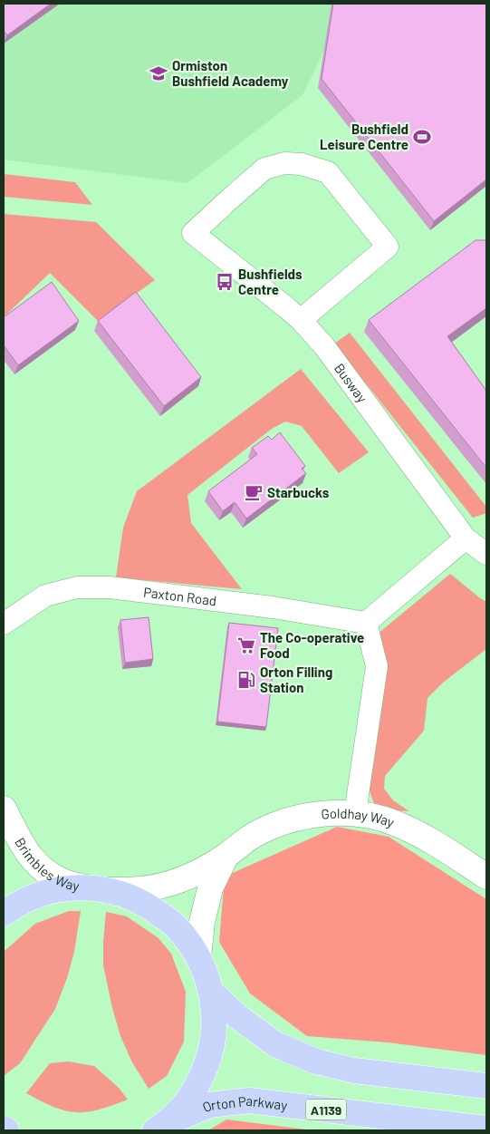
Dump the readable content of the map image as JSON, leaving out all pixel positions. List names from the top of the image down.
{
  "streets": {
    "main road": ["Orton Parkway", "A1139"],
    "street": [
      "Busway",
      "Paxton Road",
      "Goldhay Way",
      "Brimbles Way"
    ]
  },
  "crossings": [
    ["Goldhay Way", "Brimbles Way"]
  ],
  "places": {
    "school or university": ["Ormiston Bushfield Academy"],
    "sports": ["Bushfield Leisure Centre"],
    "bus stop": ["Bushfields Centre"],
    "cafe": ["Starbucks"],
    "supermarket": ["The Co-operative Food"],
    "fuel station": ["Orton Filling Station"]
  }
}
